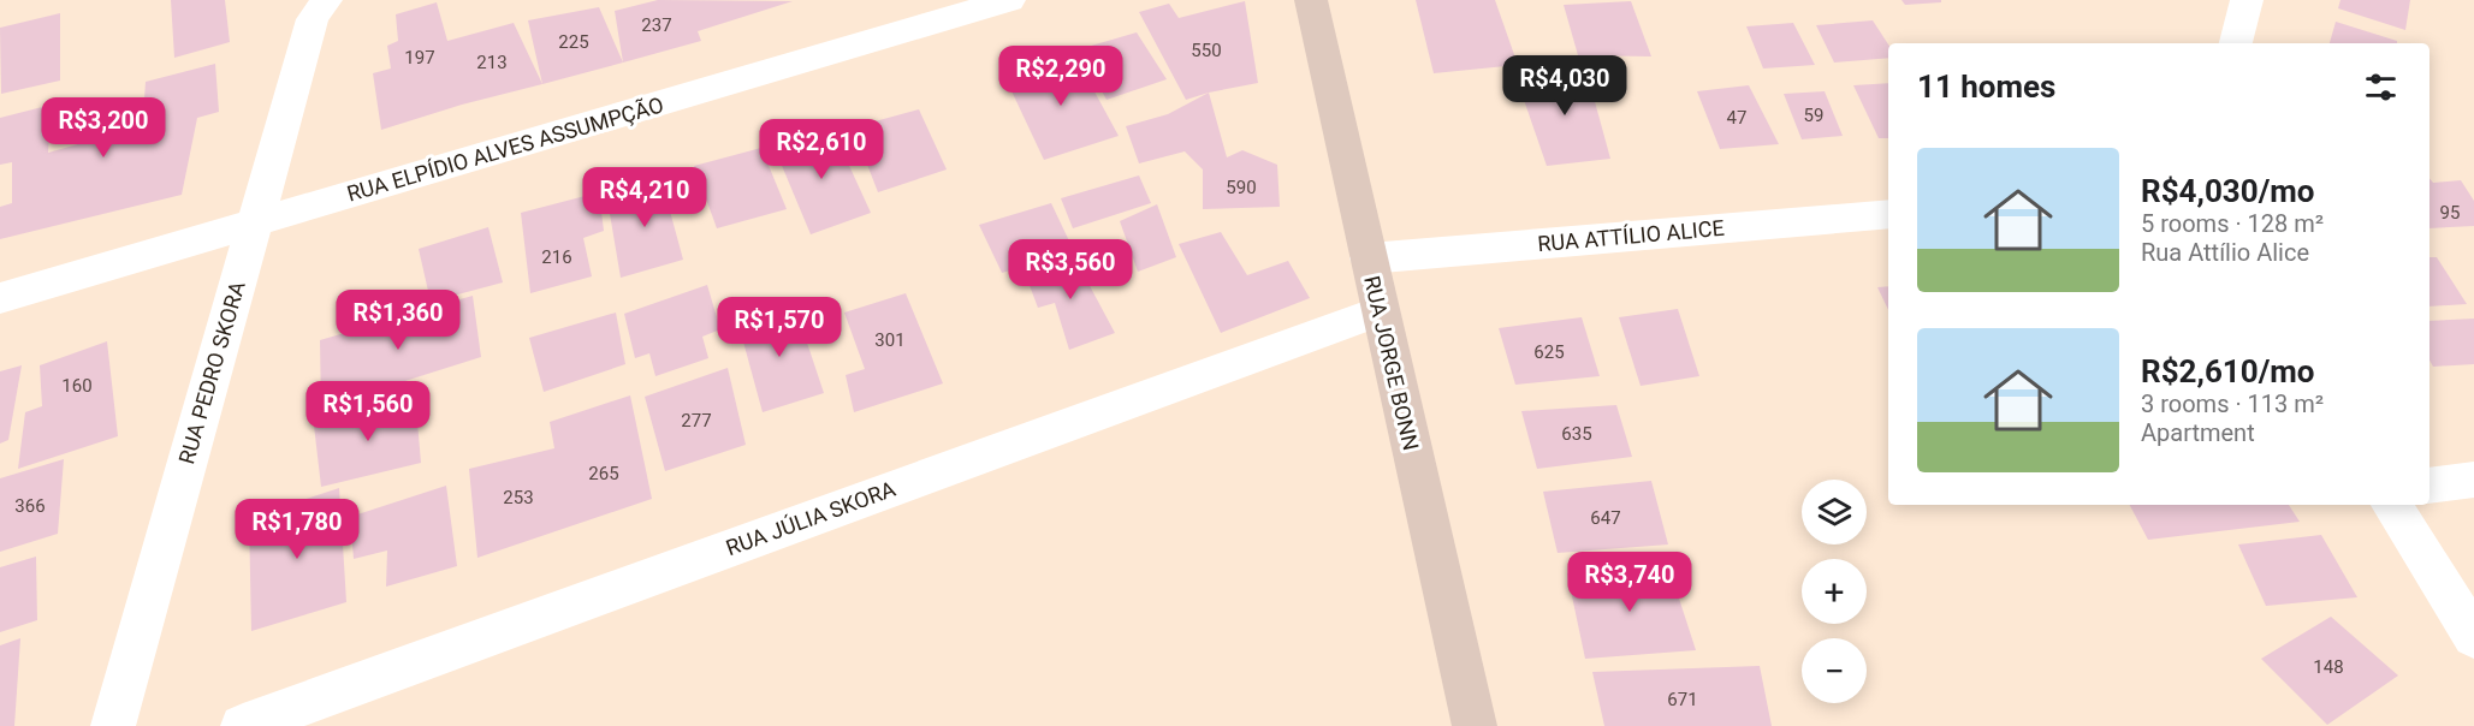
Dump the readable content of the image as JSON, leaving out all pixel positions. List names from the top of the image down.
{
  "streets": {
    "street": [
      "RUA ELPÍDIO ALVES ASSUMPÇÃO",
      "RUA ATTÍLIO ALICE",
      "RUA JORGE BONN",
      "RUA PEDRO SKORA",
      "RUA JÚLIA SKORA"
    ]
  },
  "crossings": [
    ["RUA ELPÍDIO ALVES ASSUMPÇÃO", "RUA PEDRO SKORA"],
    ["RUA ATTÍLIO ALICE", "RUA JORGE BONN"],
    ["RUA JORGE BONN", "RUA JÚLIA SKORA"]
  ],
  "house_numbers": [
    "237",
    "225",
    "550",
    "197",
    "213",
    "59",
    "47",
    "590",
    "95",
    "216",
    "301",
    "625",
    "160",
    "277",
    "635",
    "265",
    "253",
    "366",
    "647",
    "148",
    "671"
  ],
  "page": {
    "heading": "11 homes",
    "price": [
      "R$2,290",
      "R$4,030",
      "R$3,200",
      "R$2,610",
      "R$4,210",
      "R$3,560",
      "R$1,360",
      "R$1,570",
      "R$1,560",
      "R$1,780",
      "R$3,740"
    ],
    "list": [
      {
        "name": "R$4,030/mo",
        "note": "5 rooms · 128 m² · Rua Attílio Alice"
      },
      {
        "name": "R$2,610/mo",
        "note": "3 rooms · 113 m² · Apartment"
      }
    ],
    "map_buttons": ["+", "−"]
  }
}
